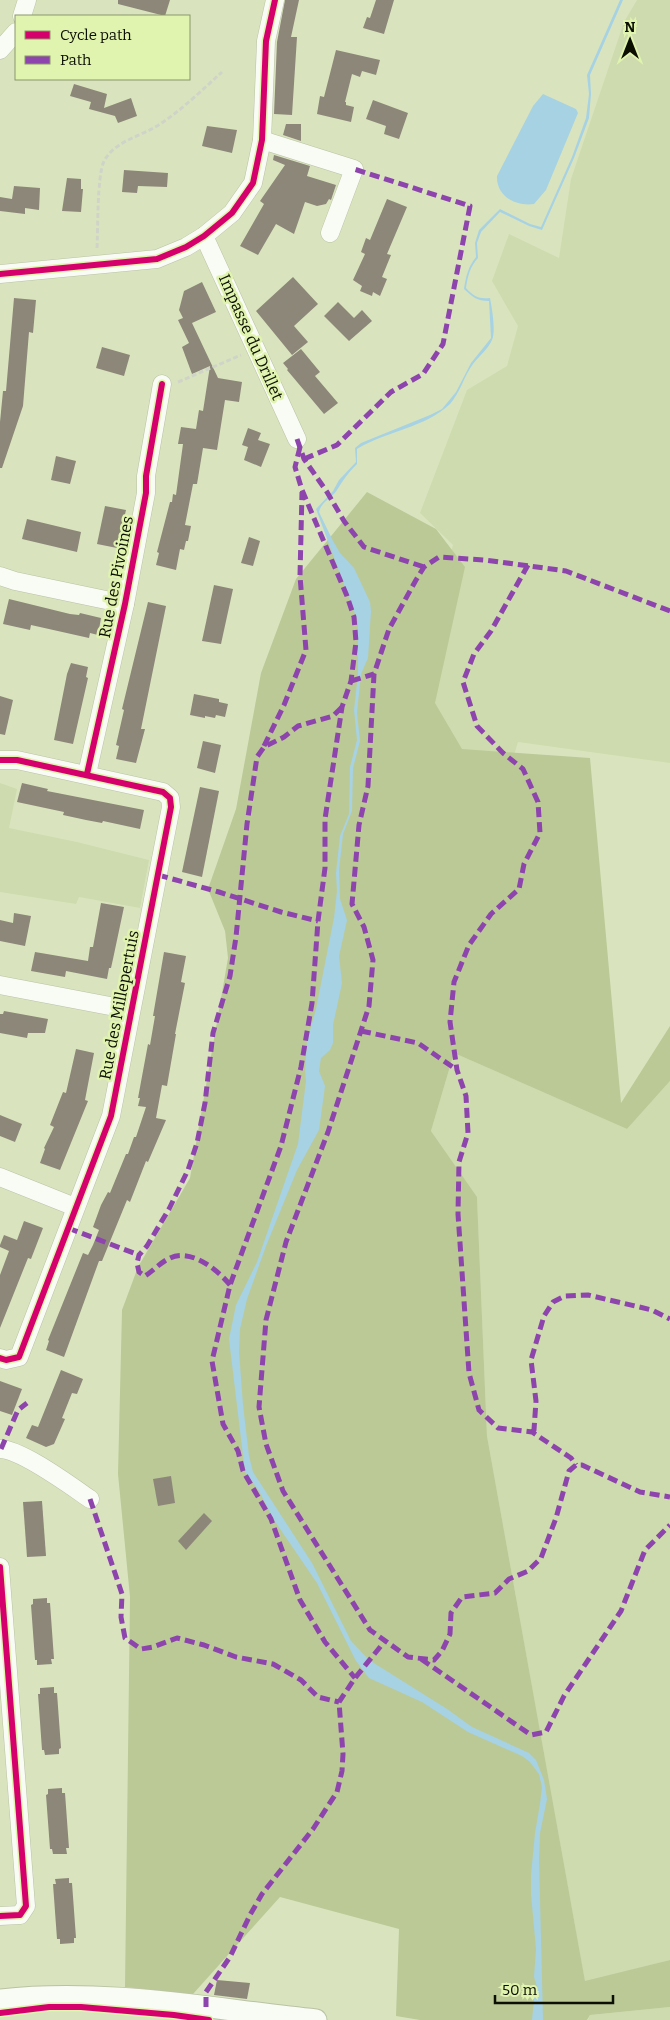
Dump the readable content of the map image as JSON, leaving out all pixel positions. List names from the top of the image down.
{
  "streets": {
    "street": ["Impasse du Drillet", "Rue des Pivoines", "Rue des Millepertuis"]
  },
  "crossings": [
    ["Rue des Pivoines", "Rue des Millepertuis"]
  ],
  "legend": ["Cycle path", "Path"],
  "scale_bar": "50 m",
  "north": "top"
}
